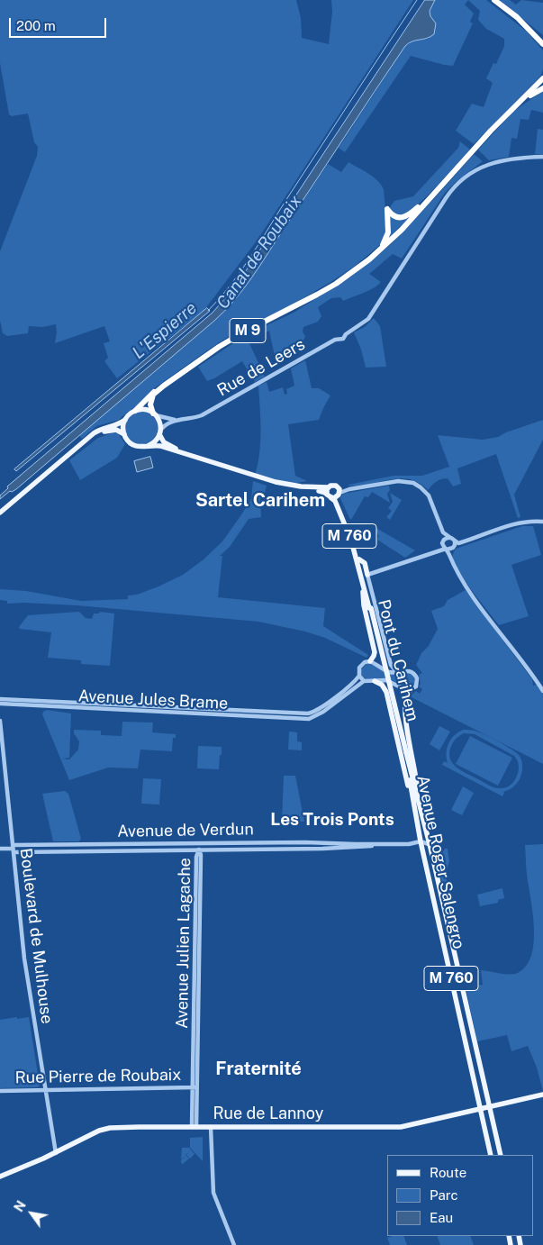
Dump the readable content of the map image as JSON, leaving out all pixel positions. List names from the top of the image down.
{
  "streets": {
    "highway": ["M 9"],
    "main road": [
      "M 760",
      "Pont du Carihem",
      "Avenue Roger Salengro",
      "Rue de Lannoy"
    ],
    "street": [
      "Rue de Leers",
      "Avenue Jules Brame",
      "Avenue de Verdun",
      "Boulevard de Mulhouse",
      "Avenue Julien Lagache",
      "Rue Pierre de Roubaix"
    ]
  },
  "crossings": [
    ["M 9", "Rue de Leers"],
    ["M 760", "Pont du Carihem"],
    ["M 760", "Avenue Roger Salengro"],
    ["M 760", "Rue de Lannoy"],
    ["Pont du Carihem", "Avenue Roger Salengro"],
    ["Avenue de Verdun", "Avenue Roger Salengro"],
    ["Avenue de Verdun", "Boulevard de Mulhouse"],
    ["Avenue de Verdun", "Avenue Julien Lagache"],
    ["Avenue Roger Salengro", "Rue de Lannoy"],
    ["Boulevard de Mulhouse", "Rue Pierre de Roubaix"],
    ["Boulevard de Mulhouse", "Rue de Lannoy"],
    ["Avenue Julien Lagache", "Rue Pierre de Roubaix"],
    ["Avenue Julien Lagache", "Rue de Lannoy"]
  ],
  "districts": ["Sartel Carihem", "Les Trois Ponts", "Fraternité"],
  "water": ["Canal de Roubaix", "L'Espierre"],
  "legend": ["Route", "Parc", "Eau"],
  "scale_bar": "200 m",
  "north": "top left"
}
